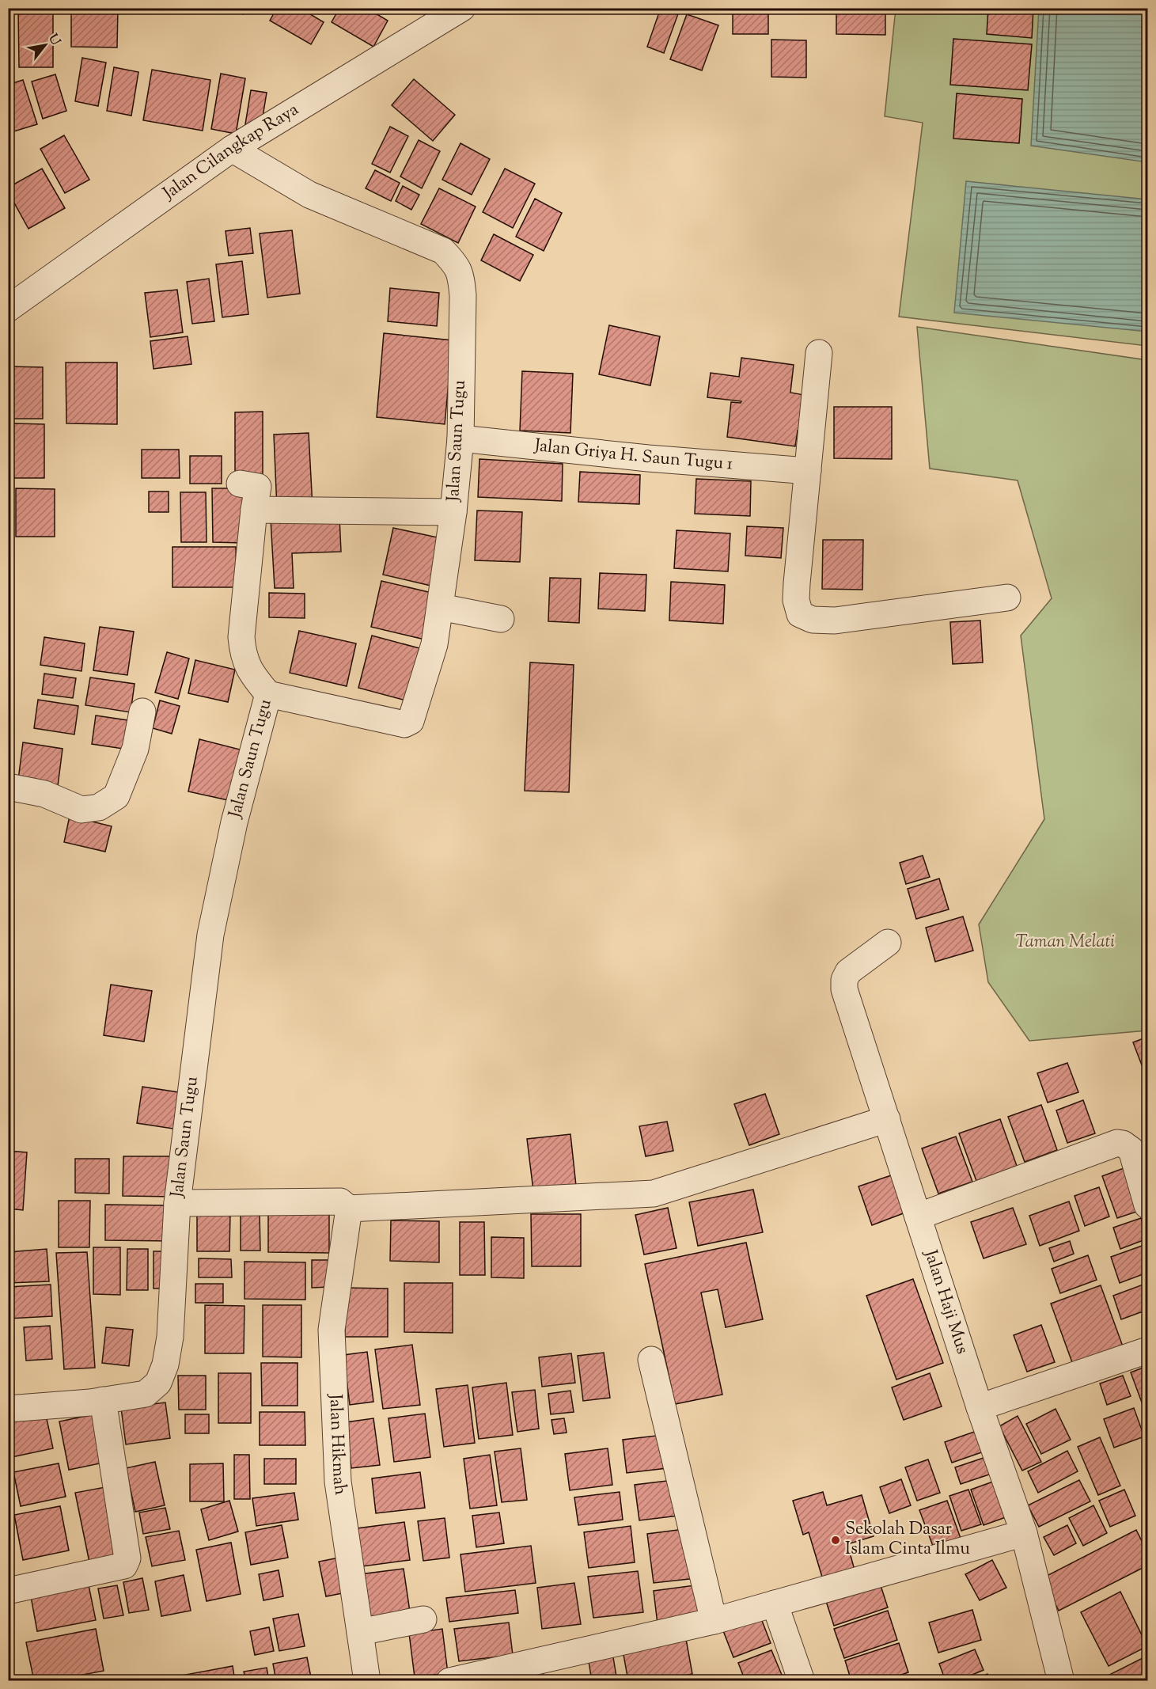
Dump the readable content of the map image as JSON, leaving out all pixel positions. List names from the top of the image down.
{
  "streets": {
    "street": [
      "Jalan Cilangkap Raya",
      "Jalan Saun Tugu",
      "Jalan Griya H. Saun Tugu 1",
      "Jalan Haji Mus",
      "Jalan Hikmah"
    ]
  },
  "crossings": [
    ["Jalan Cilangkap Raya", "Jalan Saun Tugu"],
    ["Jalan Saun Tugu", "Jalan Griya H. Saun Tugu 1"]
  ],
  "parks": ["Taman Melati"],
  "places": ["Sekolah Dasar Islam Cinta Ilmu"],
  "north": "top right"
}
